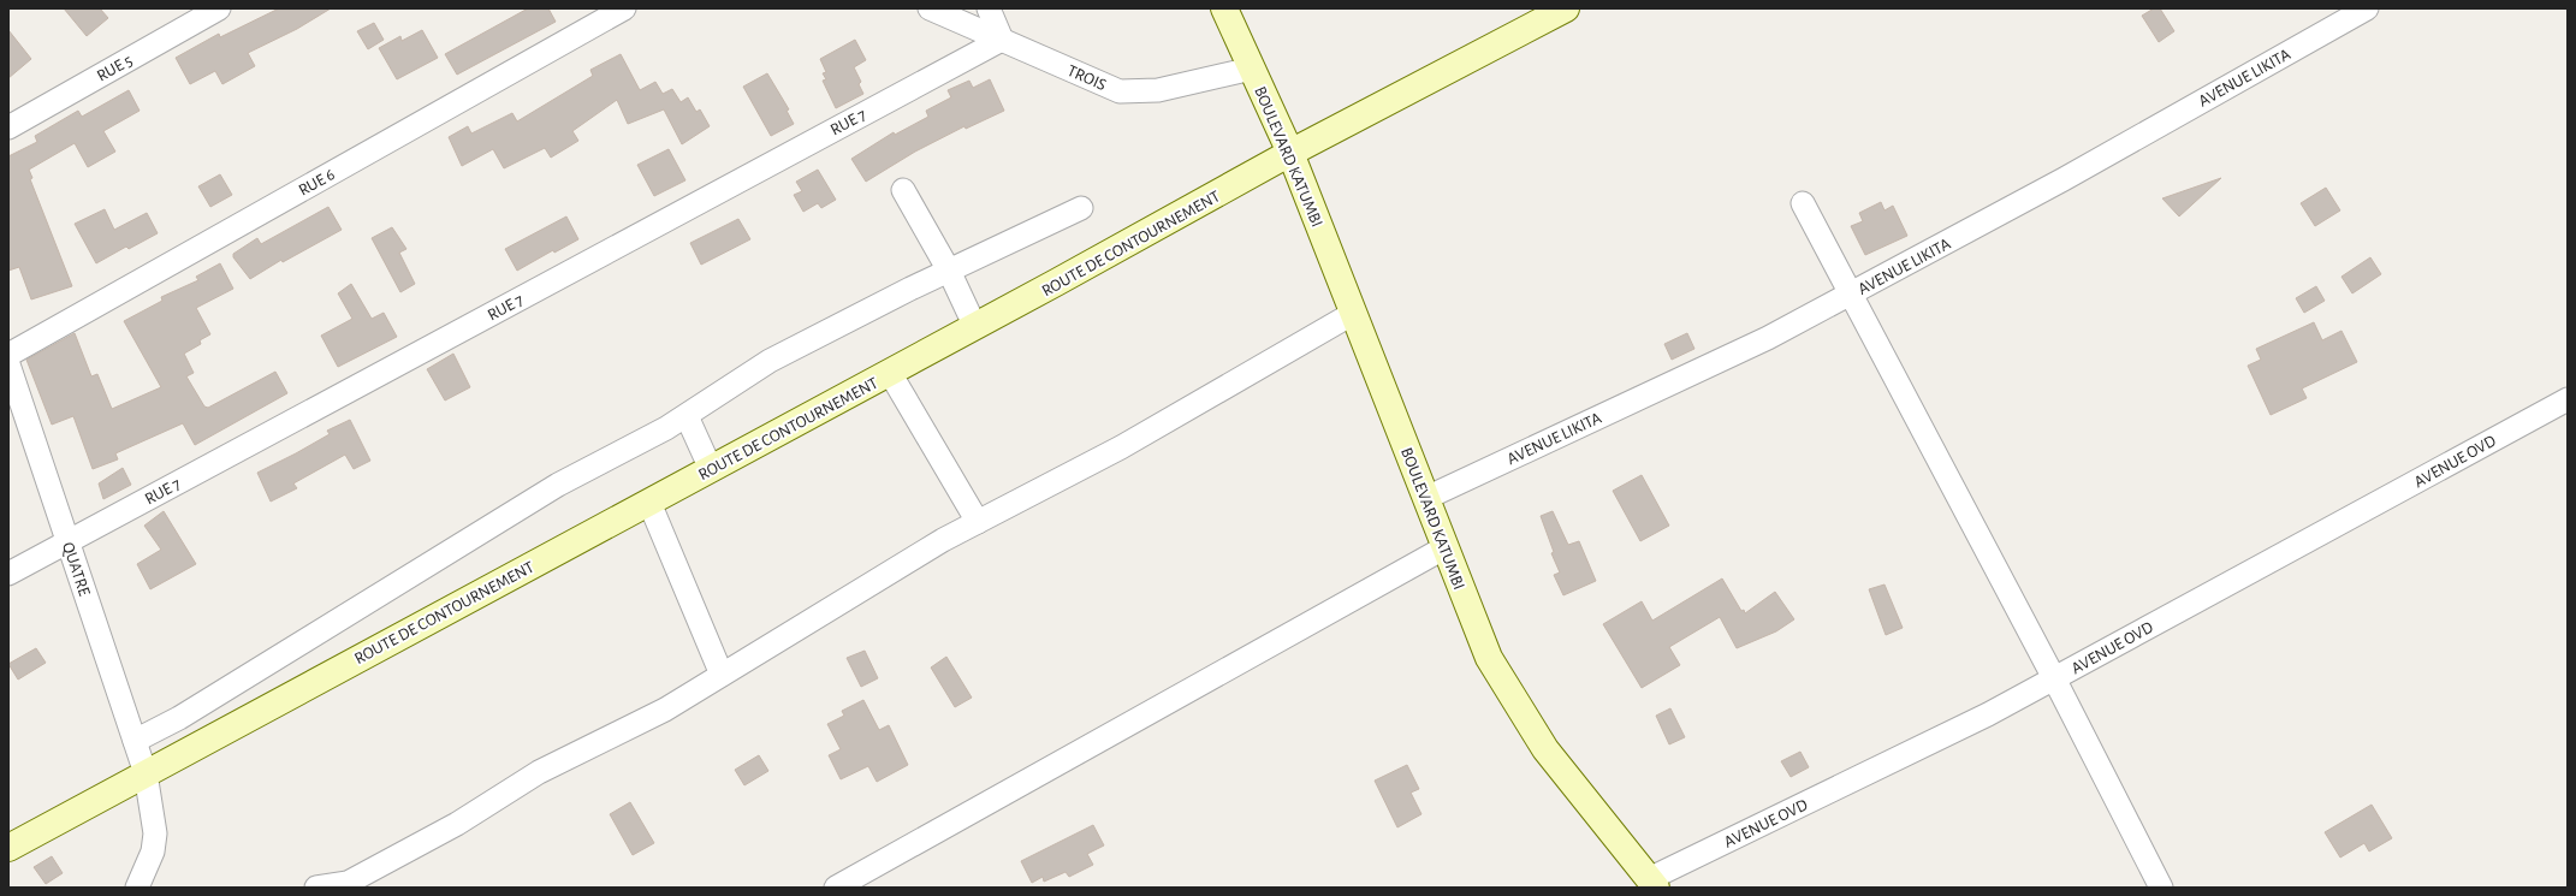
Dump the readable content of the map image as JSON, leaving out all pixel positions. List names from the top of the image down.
{
  "streets": {
    "street": [
      "RUE 5",
      "TROIS",
      "AVENUE LIKITA",
      "RUE 7",
      "BOULEVARD KATUMBI",
      "RUE 6",
      "ROUTE DE CONTOURNEMENT",
      "AVENUE OVD",
      "QUATRE"
    ]
  },
  "crossings": [
    ["TROIS", "RUE 7"],
    ["TROIS", "BOULEVARD KATUMBI"],
    ["AVENUE LIKITA", "BOULEVARD KATUMBI"],
    ["RUE 7", "QUATRE"],
    ["BOULEVARD KATUMBI", "ROUTE DE CONTOURNEMENT"],
    ["BOULEVARD KATUMBI", "AVENUE OVD"],
    ["ROUTE DE CONTOURNEMENT", "QUATRE"]
  ]
}
